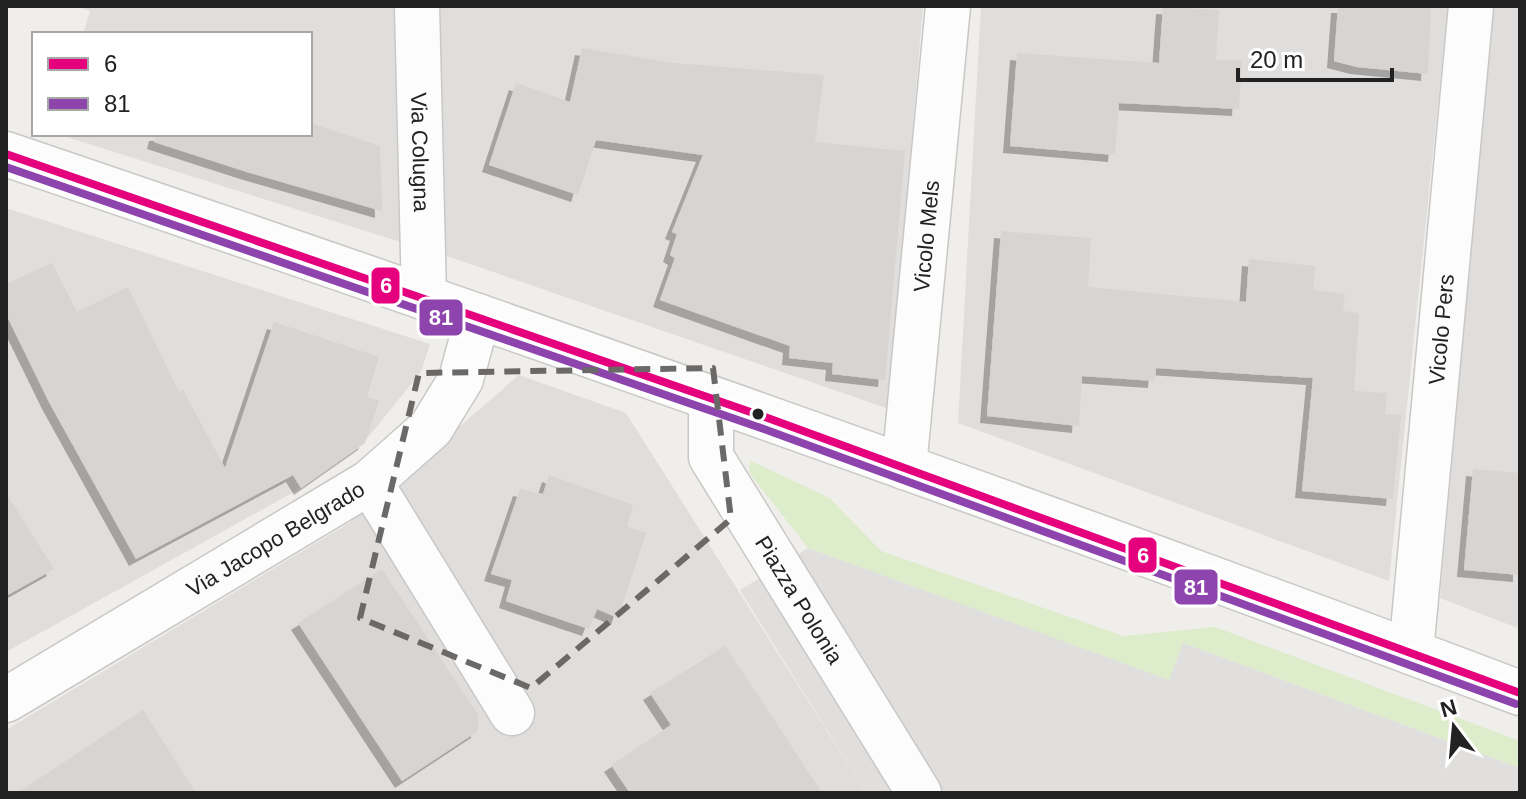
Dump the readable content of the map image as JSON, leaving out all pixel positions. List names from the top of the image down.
{
  "streets": {
    "street": [
      "Via Colugna",
      "Vicolo Mels",
      "Vicolo Pers",
      "Via Jacopo Belgrado",
      "Piazza Polonia"
    ]
  },
  "lines": ["transit line 6", "transit line 81"],
  "legend": ["6", "81"],
  "scale_bar": "20 m",
  "north": "top"
}
